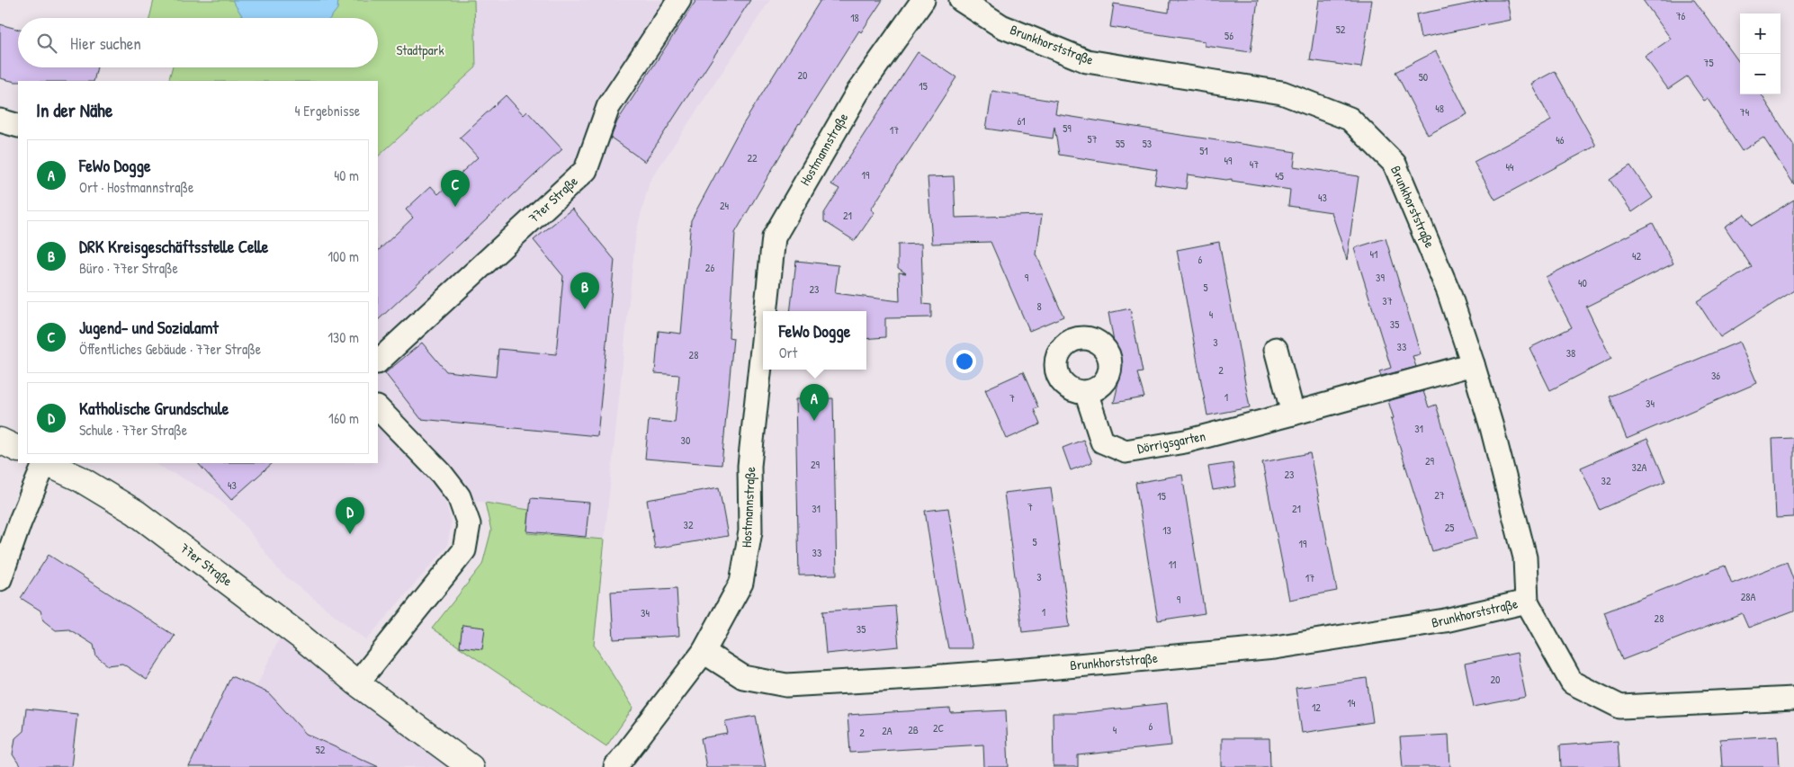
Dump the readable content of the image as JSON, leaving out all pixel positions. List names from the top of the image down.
{
  "streets": {
    "street": [
      "Brunkhorststraße",
      "Hostmannstraße",
      "77er Straße",
      "Dörrigsgarten"
    ]
  },
  "crossings": [
    ["Brunkhorststraße", "Hostmannstraße"],
    ["Brunkhorststraße", "Dörrigsgarten"]
  ],
  "parks": ["Stadtpark"],
  "house_numbers": [
    "76",
    "18",
    "52",
    "56",
    "75",
    "20",
    "50",
    "15",
    "48",
    "74",
    "61",
    "59",
    "17",
    "57",
    "46",
    "55",
    "53",
    "51",
    "22",
    "49",
    "47",
    "44",
    "19",
    "45",
    "43",
    "24",
    "21",
    "41",
    "42",
    "6",
    "26",
    "9",
    "39",
    "40",
    "5",
    "23",
    "37",
    "8",
    "4",
    "35",
    "3",
    "33",
    "38",
    "28",
    "2",
    "36",
    "1",
    "7",
    "34",
    "31",
    "30",
    "29",
    "29",
    "32A",
    "23",
    "32",
    "43",
    "27",
    "15",
    "7",
    "31",
    "21",
    "32",
    "25",
    "13",
    "5",
    "19",
    "33",
    "11",
    "3",
    "17",
    "28A",
    "9",
    "1",
    "34",
    "28",
    "35",
    "20",
    "14",
    "12",
    "6",
    "2C",
    "2B",
    "4",
    "2A",
    "2",
    "52"
  ],
  "page": {
    "map_buttons": ["+", "−"],
    "search": "Hier suchen",
    "heading": ["In der Nähe", "4 Ergebnisse"],
    "list": [
      {
        "mark": "A",
        "name": "FeWo Dogge",
        "note": "Ort · Hostmannstraße",
        "value": "40 m"
      },
      {
        "mark": "B",
        "name": "DRK Kreisgeschäftsstelle Celle",
        "note": "Büro · 77er Straße",
        "value": "100 m"
      },
      {
        "mark": "C",
        "name": "Jugend- und Sozialamt",
        "note": "Öffentliches Gebäude · 77er Straße",
        "value": "130 m"
      },
      {
        "mark": "D",
        "name": "Katholische Grundschule",
        "note": "Schule · 77er Straße",
        "value": "160 m"
      }
    ],
    "pins": [
      "C",
      "B",
      "A",
      "D"
    ],
    "popup": ["FeWo Dogge", "Ort"]
  }
}
